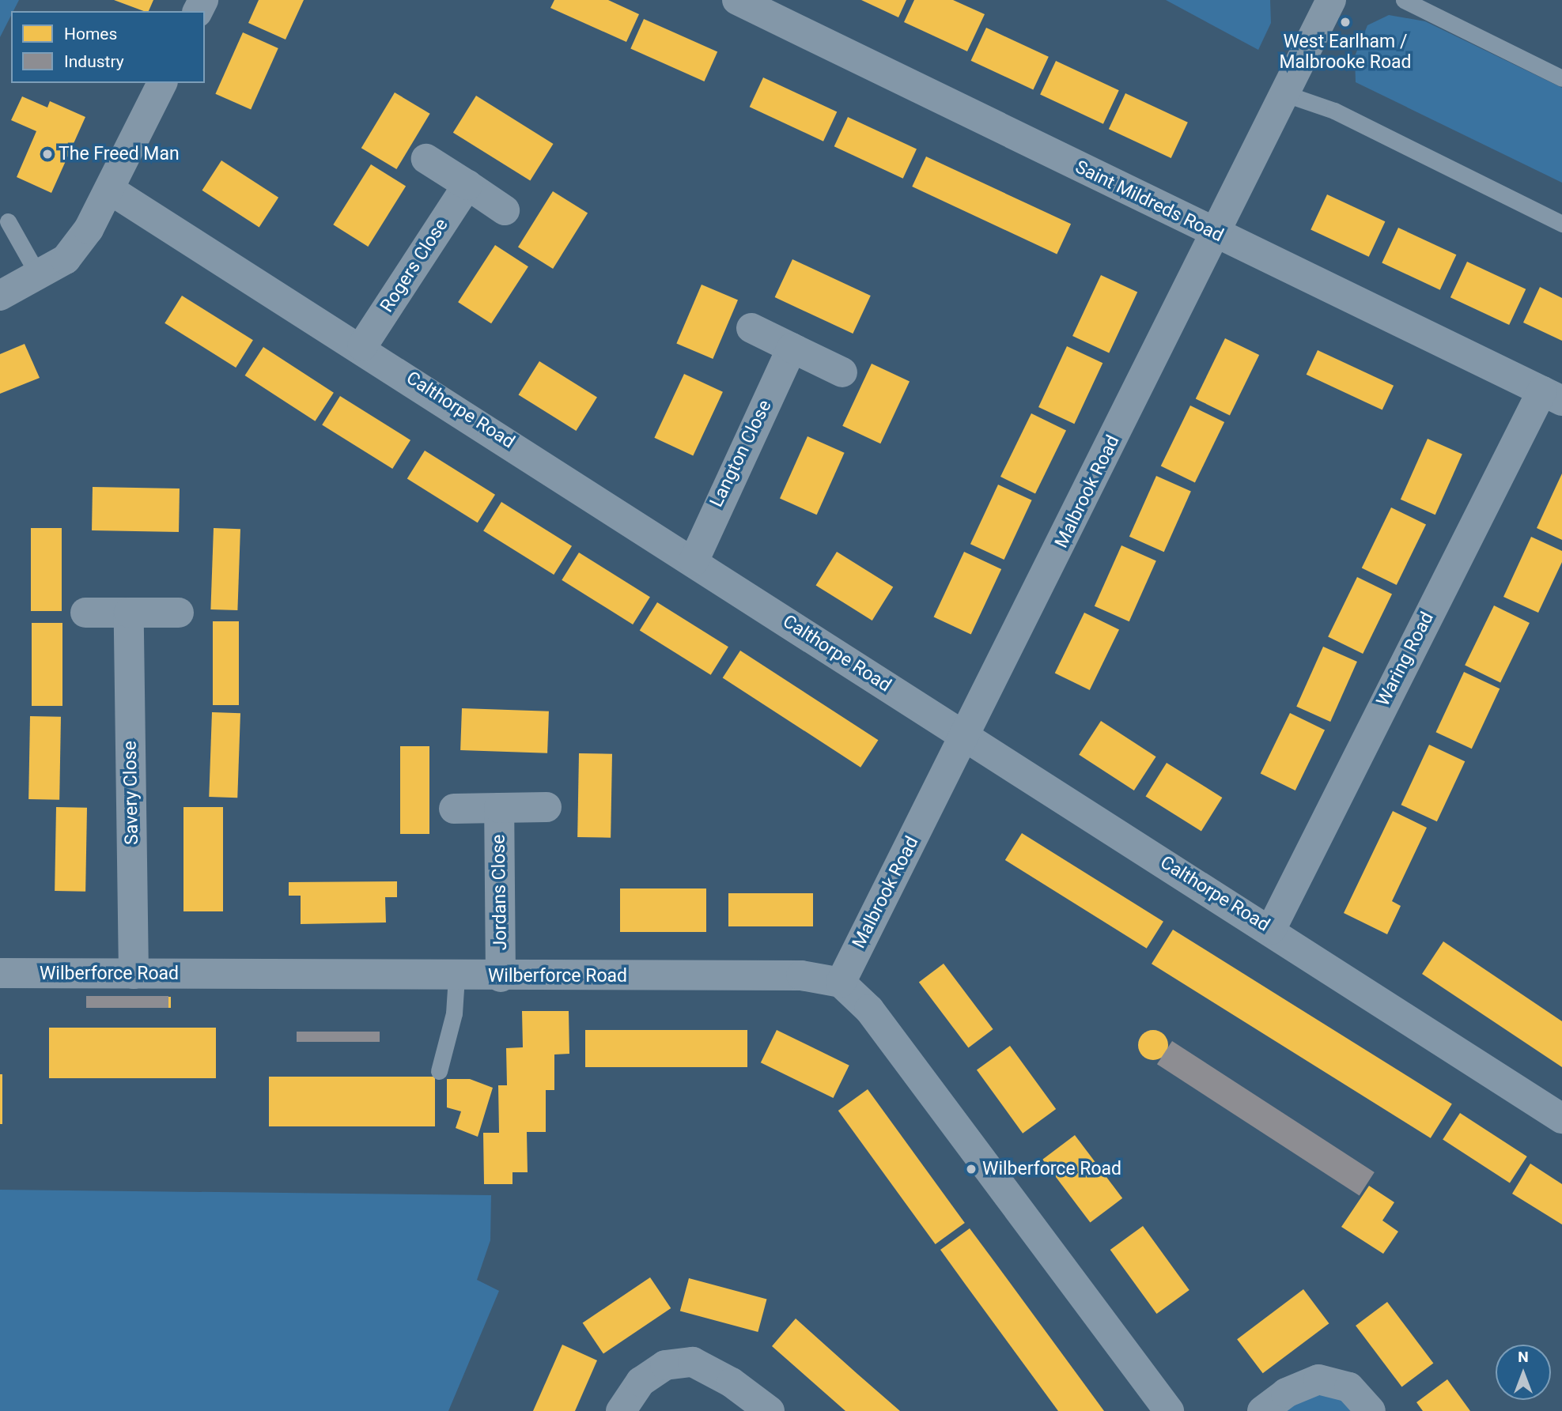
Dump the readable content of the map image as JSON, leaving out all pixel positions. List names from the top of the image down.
{
  "streets": {
    "street": [
      "Saint Mildreds Road",
      "Rogers Close",
      "Calthorpe Road",
      "Langton Close",
      "Malbrook Road",
      "Waring Road",
      "Savery Close",
      "Jordans Close",
      "Wilberforce Road"
    ]
  },
  "crossings": [
    ["Saint Mildreds Road", "Malbrook Road"],
    ["Saint Mildreds Road", "Waring Road"],
    ["Rogers Close", "Calthorpe Road"],
    ["Calthorpe Road", "Langton Close"],
    ["Calthorpe Road", "Malbrook Road"],
    ["Calthorpe Road", "Waring Road"],
    ["Malbrook Road", "Wilberforce Road"],
    ["Savery Close", "Wilberforce Road"],
    ["Jordans Close", "Wilberforce Road"]
  ],
  "places": ["West Earlham / Malbrooke Road", "The Freed Man", "Wilberforce Road"],
  "legend": ["Homes", "Industry"],
  "north": "top"
}
